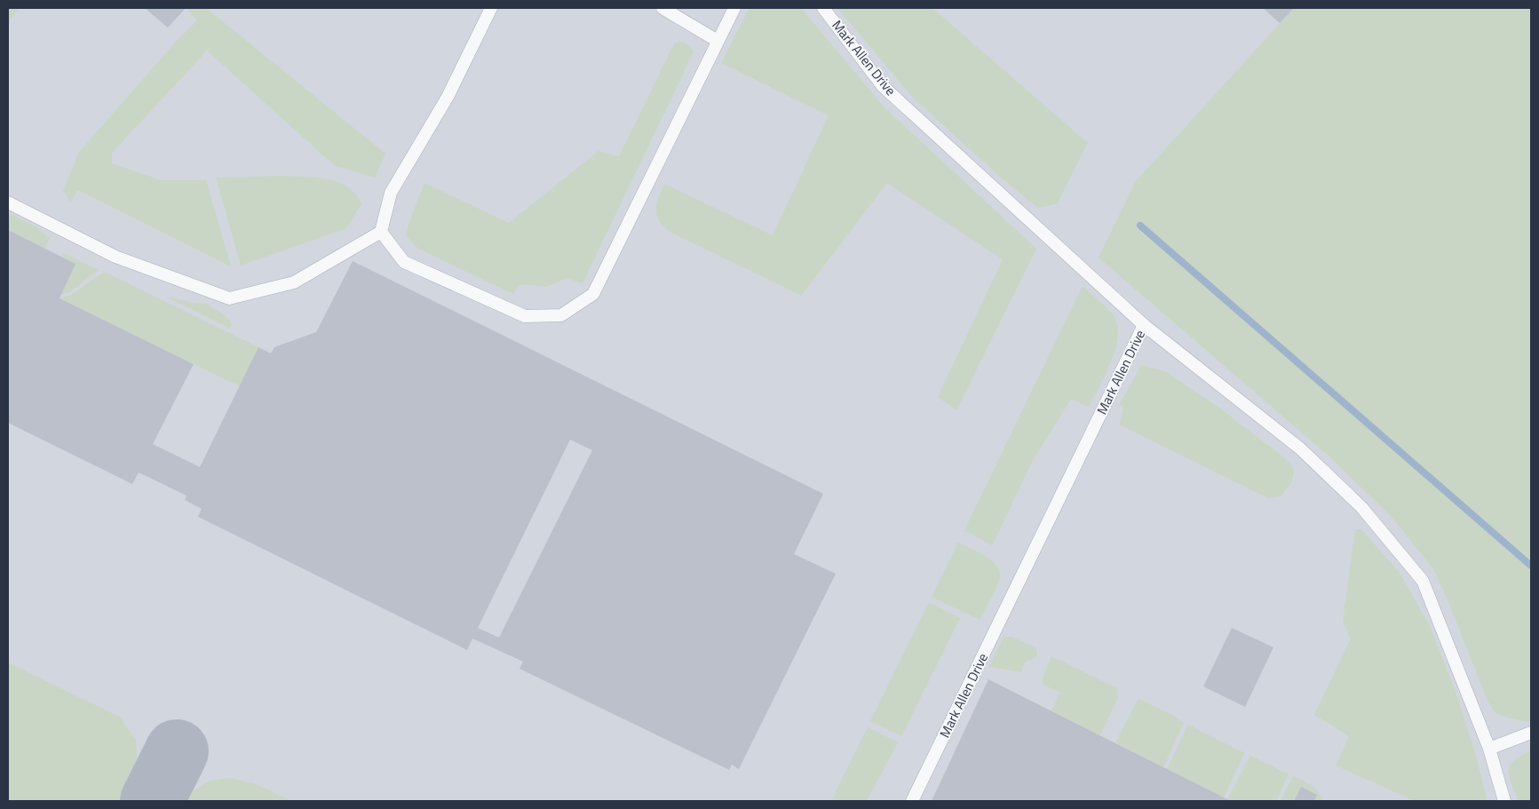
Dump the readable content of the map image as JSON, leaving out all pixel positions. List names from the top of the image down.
{
  "streets": {
    "lane": ["Mark Allen Drive"]
  }
}
